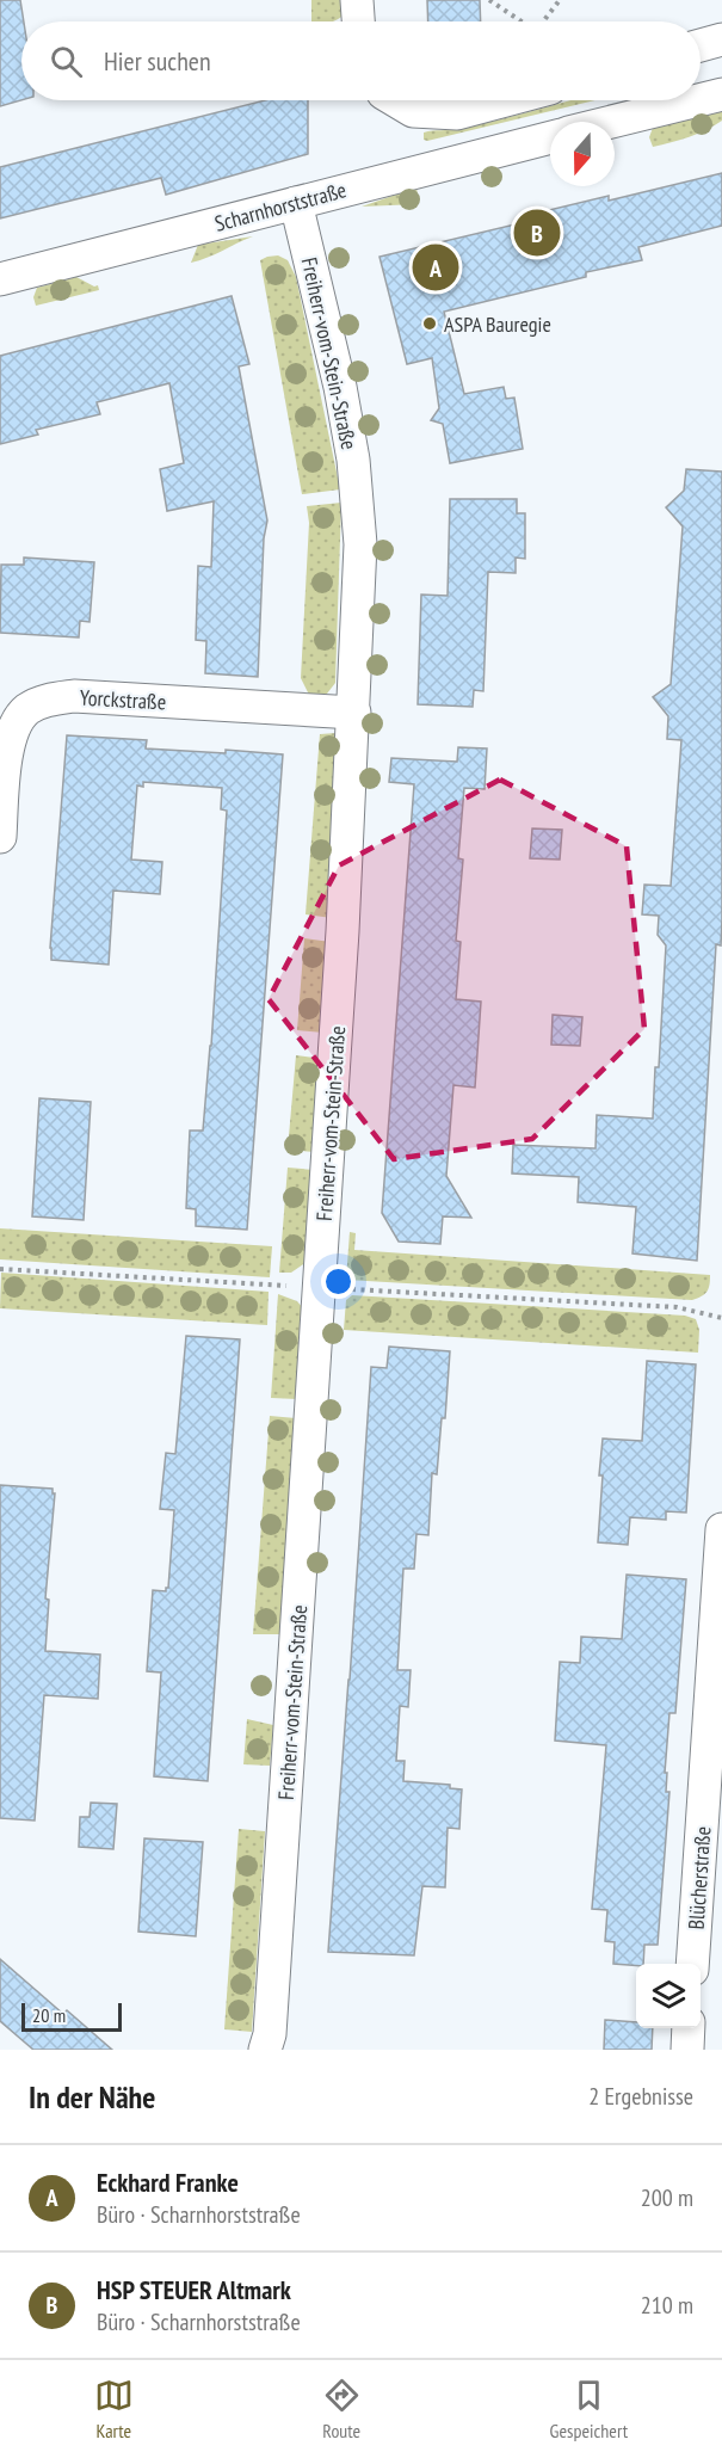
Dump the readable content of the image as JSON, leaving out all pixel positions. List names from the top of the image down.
{
  "streets": {
    "street": [
      "Scharnhorststraße",
      "Freiherr-vom-Stein-Straße",
      "Yorckstraße",
      "Blücherstraße"
    ]
  },
  "crossings": [
    ["Scharnhorststraße", "Freiherr-vom-Stein-Straße"],
    ["Freiherr-vom-Stein-Straße", "Yorckstraße"]
  ],
  "places": ["ASPA Bauregie"],
  "scale_bar": "20 m",
  "north": "bottom",
  "page": {
    "search": "Hier suchen",
    "pins": ["B", "A"],
    "scale": "20 m",
    "heading": ["In der Nähe", "2 Ergebnisse"],
    "list": [
      {
        "mark": "A",
        "name": "Eckhard Franke",
        "note": "Büro · Scharnhorststraße",
        "value": "200 m"
      },
      {
        "mark": "B",
        "name": "HSP STEUER Altmark",
        "note": "Büro · Scharnhorststraße",
        "value": "210 m"
      }
    ],
    "nav": ["Karte", "Route", "Gespeichert"]
  }
}
